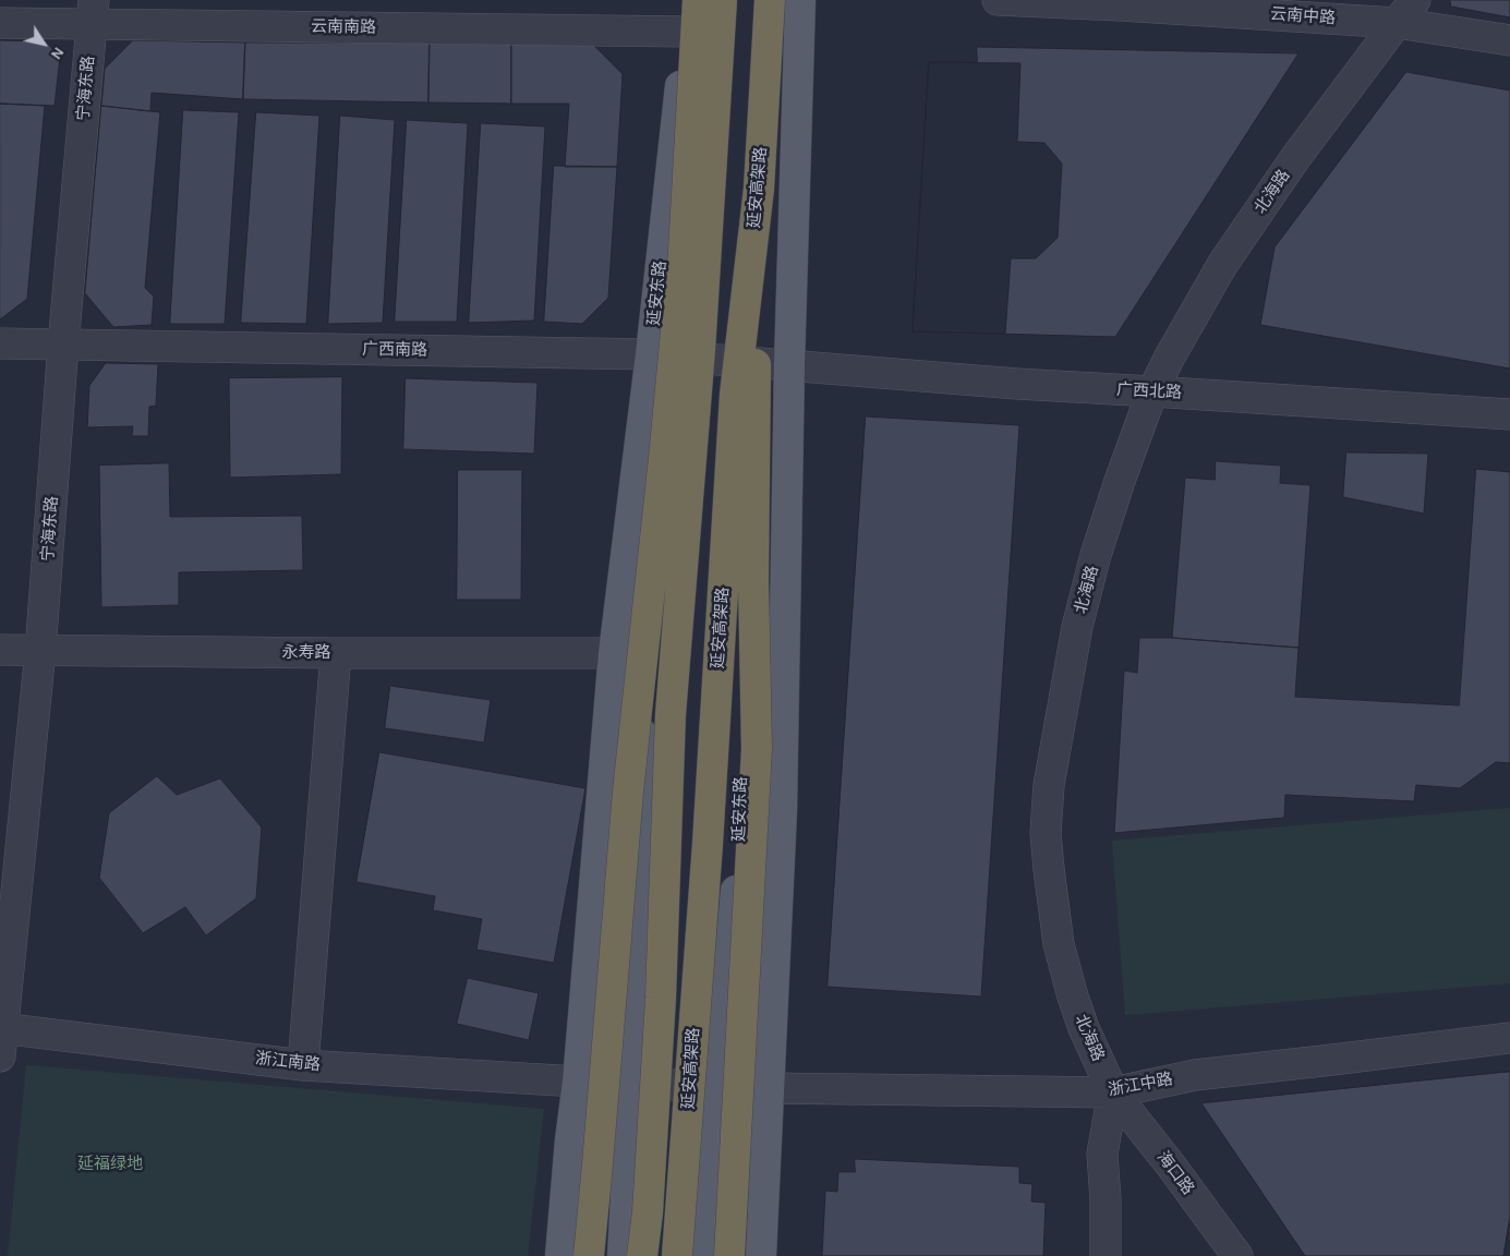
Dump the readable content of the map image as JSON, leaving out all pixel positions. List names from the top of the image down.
{
  "streets": {
    "highway": ["延安高架路"],
    "main road": ["延安东路"],
    "street": [
      "云南中路",
      "云南南路",
      "宁海东路",
      "北海路",
      "广西南路",
      "广西北路",
      "永寿路",
      "浙江南路",
      "浙江中路",
      "海口路"
    ]
  },
  "crossings": [
    ["云南中路", "北海路"],
    ["云南南路", "宁海东路"],
    ["云南南路", "延安东路"],
    ["宁海东路", "广西南路"],
    ["宁海东路", "永寿路"],
    ["宁海东路", "浙江南路"],
    ["北海路", "广西北路"],
    ["北海路", "浙江中路"],
    ["北海路", "海口路"],
    ["延安东路", "广西南路"],
    ["延安东路", "广西北路"],
    ["延安东路", "永寿路"],
    ["延安东路", "浙江南路"],
    ["延安东路", "浙江中路"],
    ["广西南路", "广西北路"],
    ["浙江南路", "浙江中路"],
    ["浙江中路", "海口路"]
  ],
  "parks": ["延福绿地"],
  "north": "bottom right"
}
